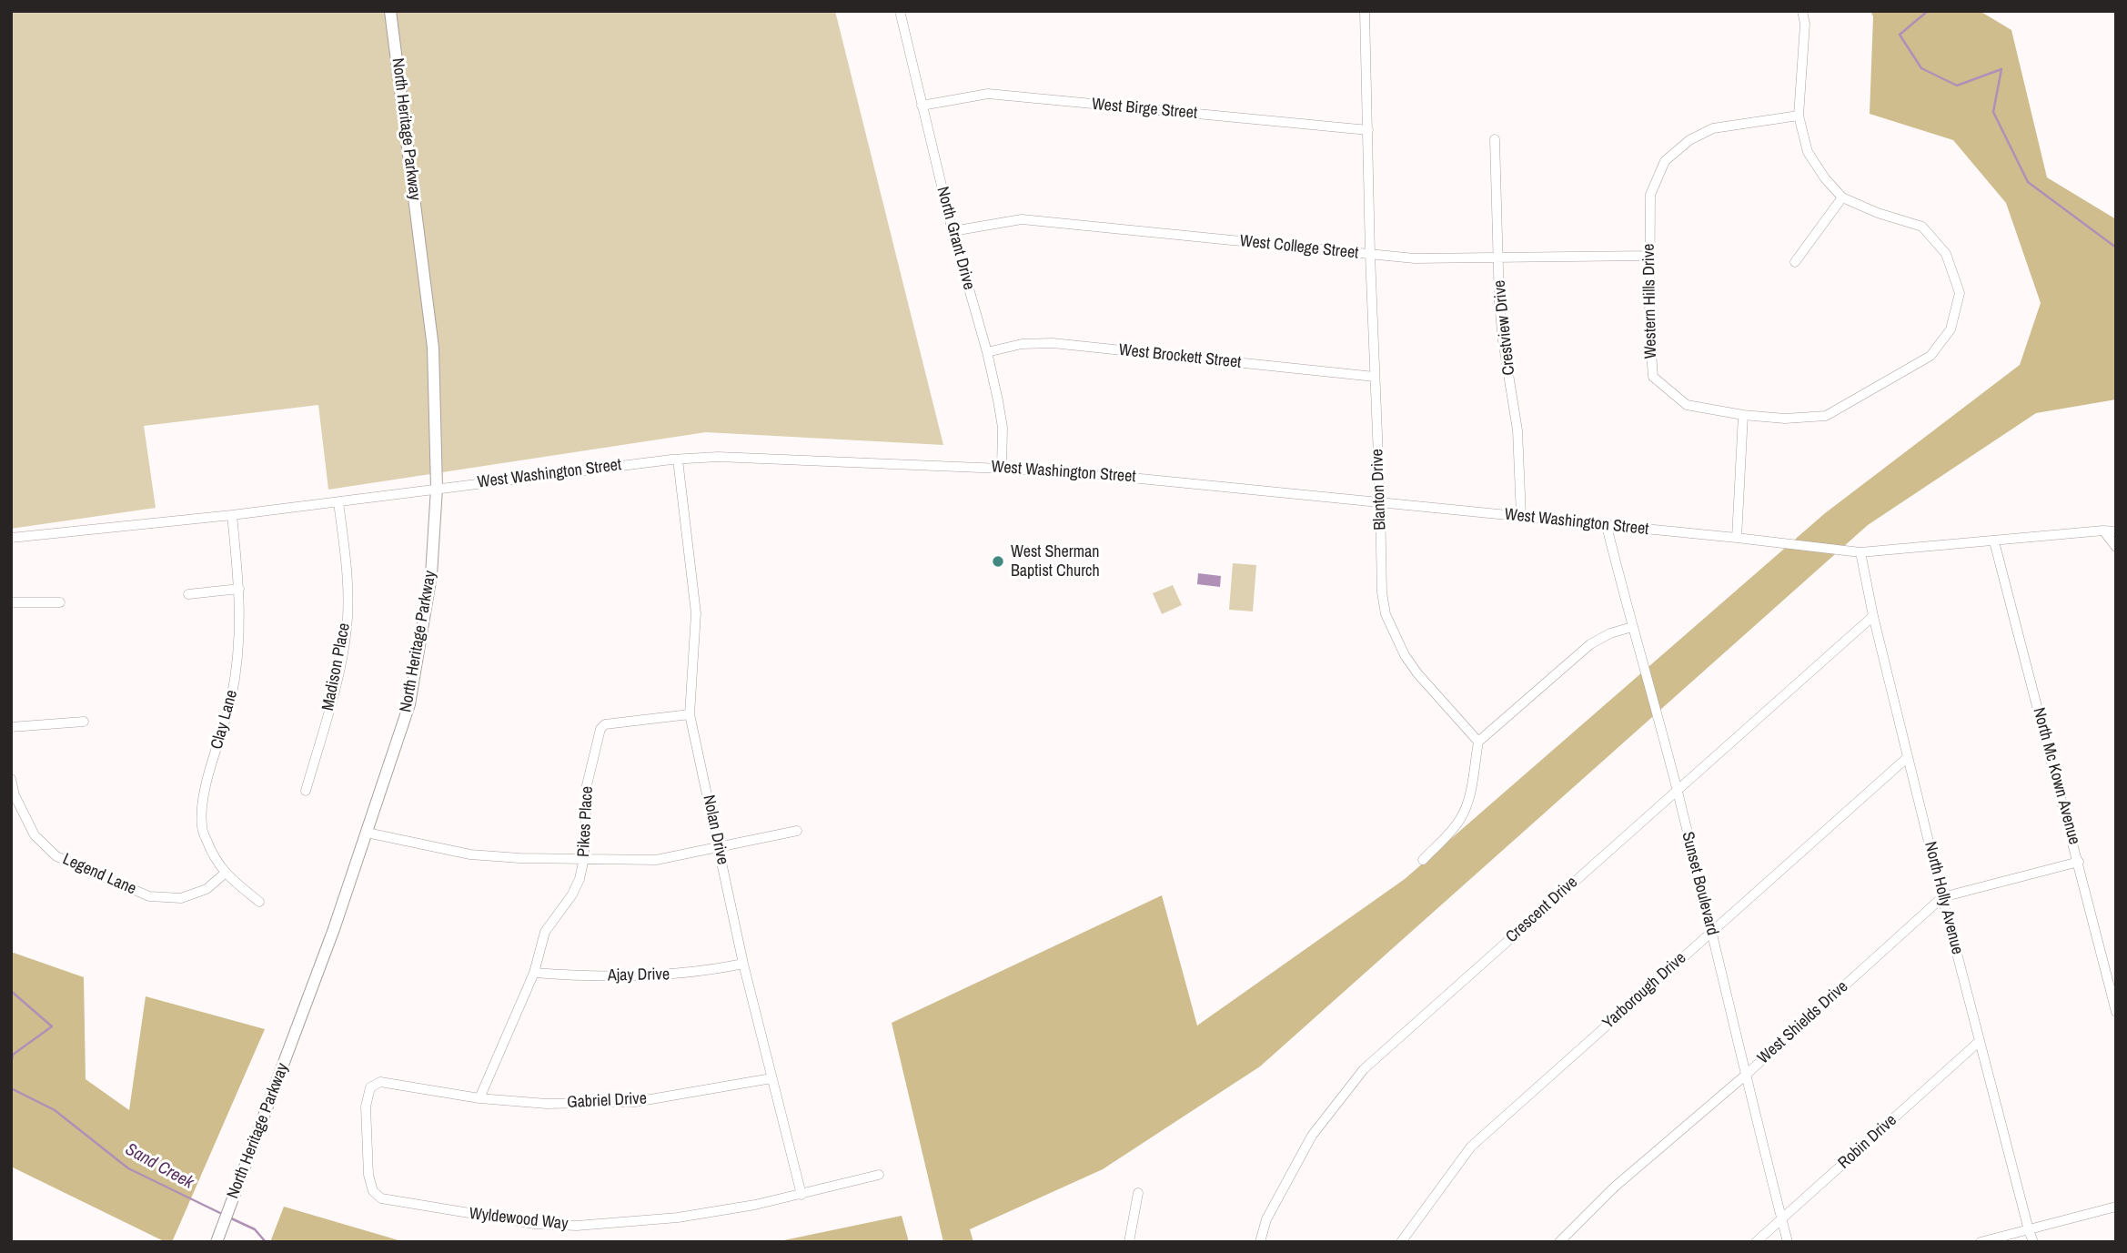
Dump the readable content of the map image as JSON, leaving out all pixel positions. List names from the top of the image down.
{
  "streets": {
    "main road": ["North Heritage Parkway"],
    "street": [
      "West Birge Street",
      "North Grant Drive",
      "West College Street",
      "Western Hills Drive",
      "Crestview Drive",
      "West Brockett Street",
      "West Washington Street",
      "Blanton Drive",
      "Madison Place",
      "Clay Lane",
      "North Mc Kown Avenue",
      "Pikes Place",
      "Nolan Drive",
      "Legend Lane",
      "Sunset Boulevard",
      "North Holly Avenue",
      "Crescent Drive",
      "Ajay Drive",
      "Yarborough Drive",
      "West Shields Drive",
      "Gabriel Drive",
      "Robin Drive",
      "Wyldewood Way"
    ]
  },
  "crossings": [
    ["West Birge Street", "North Grant Drive"],
    ["West Birge Street", "Blanton Drive"],
    ["North Heritage Parkway", "West Washington Street"],
    ["North Grant Drive", "West College Street"],
    ["North Grant Drive", "West Brockett Street"],
    ["North Grant Drive", "West Washington Street"],
    ["West College Street", "Western Hills Drive"],
    ["West College Street", "Crestview Drive"],
    ["West College Street", "Blanton Drive"],
    ["Crestview Drive", "West Washington Street"],
    ["West Brockett Street", "Blanton Drive"],
    ["West Washington Street", "Blanton Drive"],
    ["West Washington Street", "Madison Place"],
    ["West Washington Street", "Clay Lane"],
    ["West Washington Street", "North Mc Kown Avenue"],
    ["West Washington Street", "Nolan Drive"],
    ["West Washington Street", "Sunset Boulevard"],
    ["West Washington Street", "North Holly Avenue"],
    ["Clay Lane", "Legend Lane"],
    ["North Mc Kown Avenue", "West Shields Drive"],
    ["Pikes Place", "Nolan Drive"],
    ["Pikes Place", "Ajay Drive"],
    ["Pikes Place", "Gabriel Drive"],
    ["Pikes Place", "Wyldewood Way"],
    ["Nolan Drive", "Ajay Drive"],
    ["Nolan Drive", "Gabriel Drive"],
    ["Nolan Drive", "Wyldewood Way"],
    ["Sunset Boulevard", "Crescent Drive"],
    ["Sunset Boulevard", "Yarborough Drive"],
    ["Sunset Boulevard", "West Shields Drive"],
    ["Sunset Boulevard", "Robin Drive"],
    ["North Holly Avenue", "Crescent Drive"],
    ["North Holly Avenue", "Yarborough Drive"],
    ["North Holly Avenue", "West Shields Drive"],
    ["North Holly Avenue", "Robin Drive"],
    ["Gabriel Drive", "Wyldewood Way"]
  ],
  "water": ["Sand Creek"],
  "places": ["West Sherman Baptist Church"]
}
